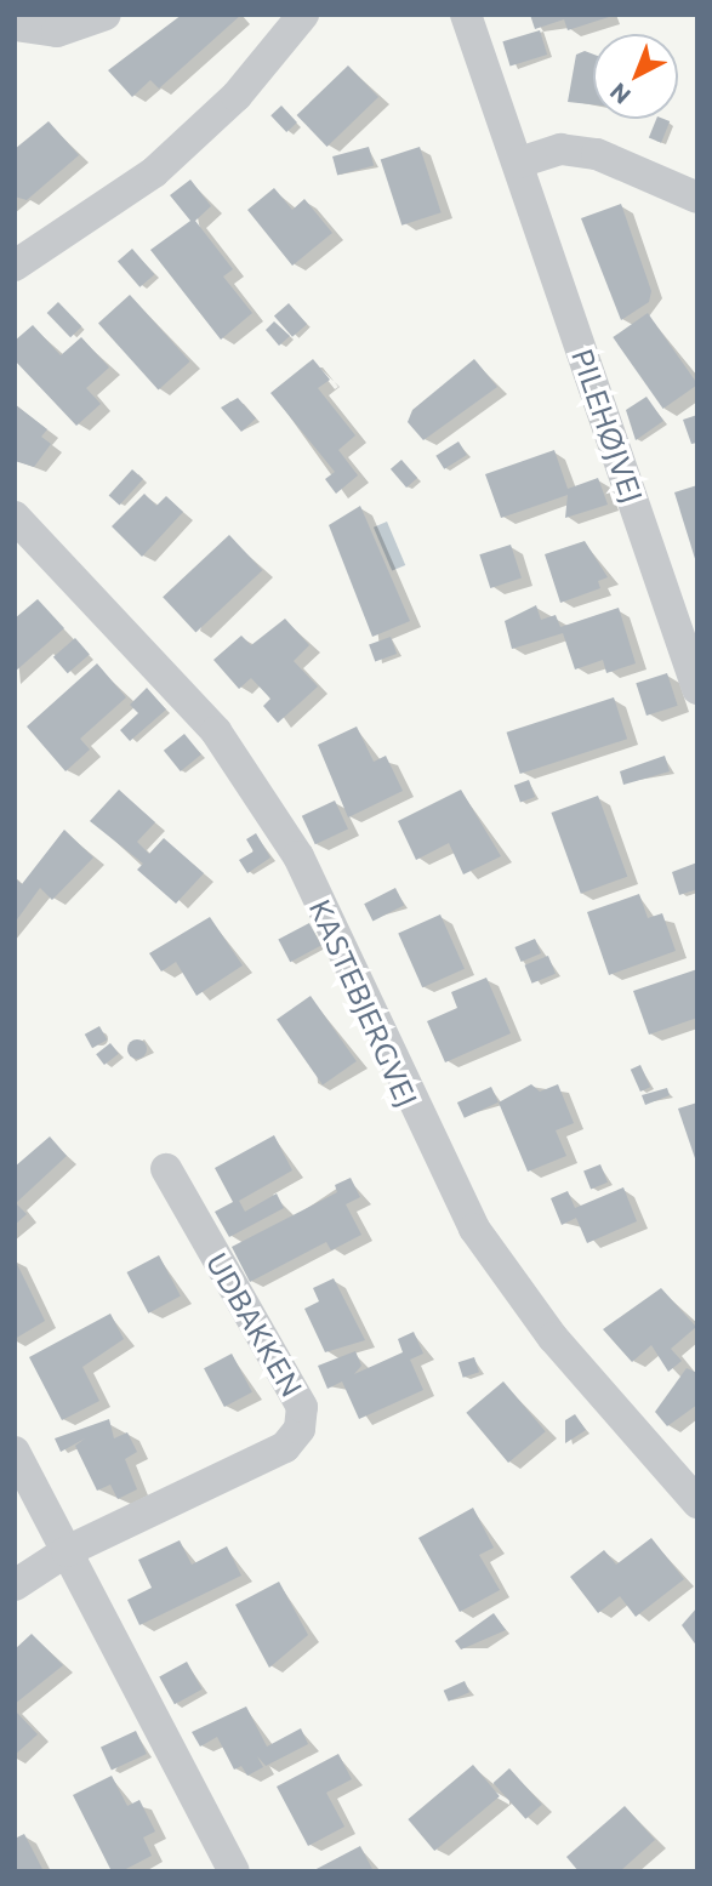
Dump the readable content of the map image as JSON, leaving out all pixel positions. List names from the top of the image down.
{
  "streets": {
    "street": ["PILEHØJVEJ", "KASTEBJERGVEJ", "UDBAKKEN"]
  },
  "north": "bottom left"
}
